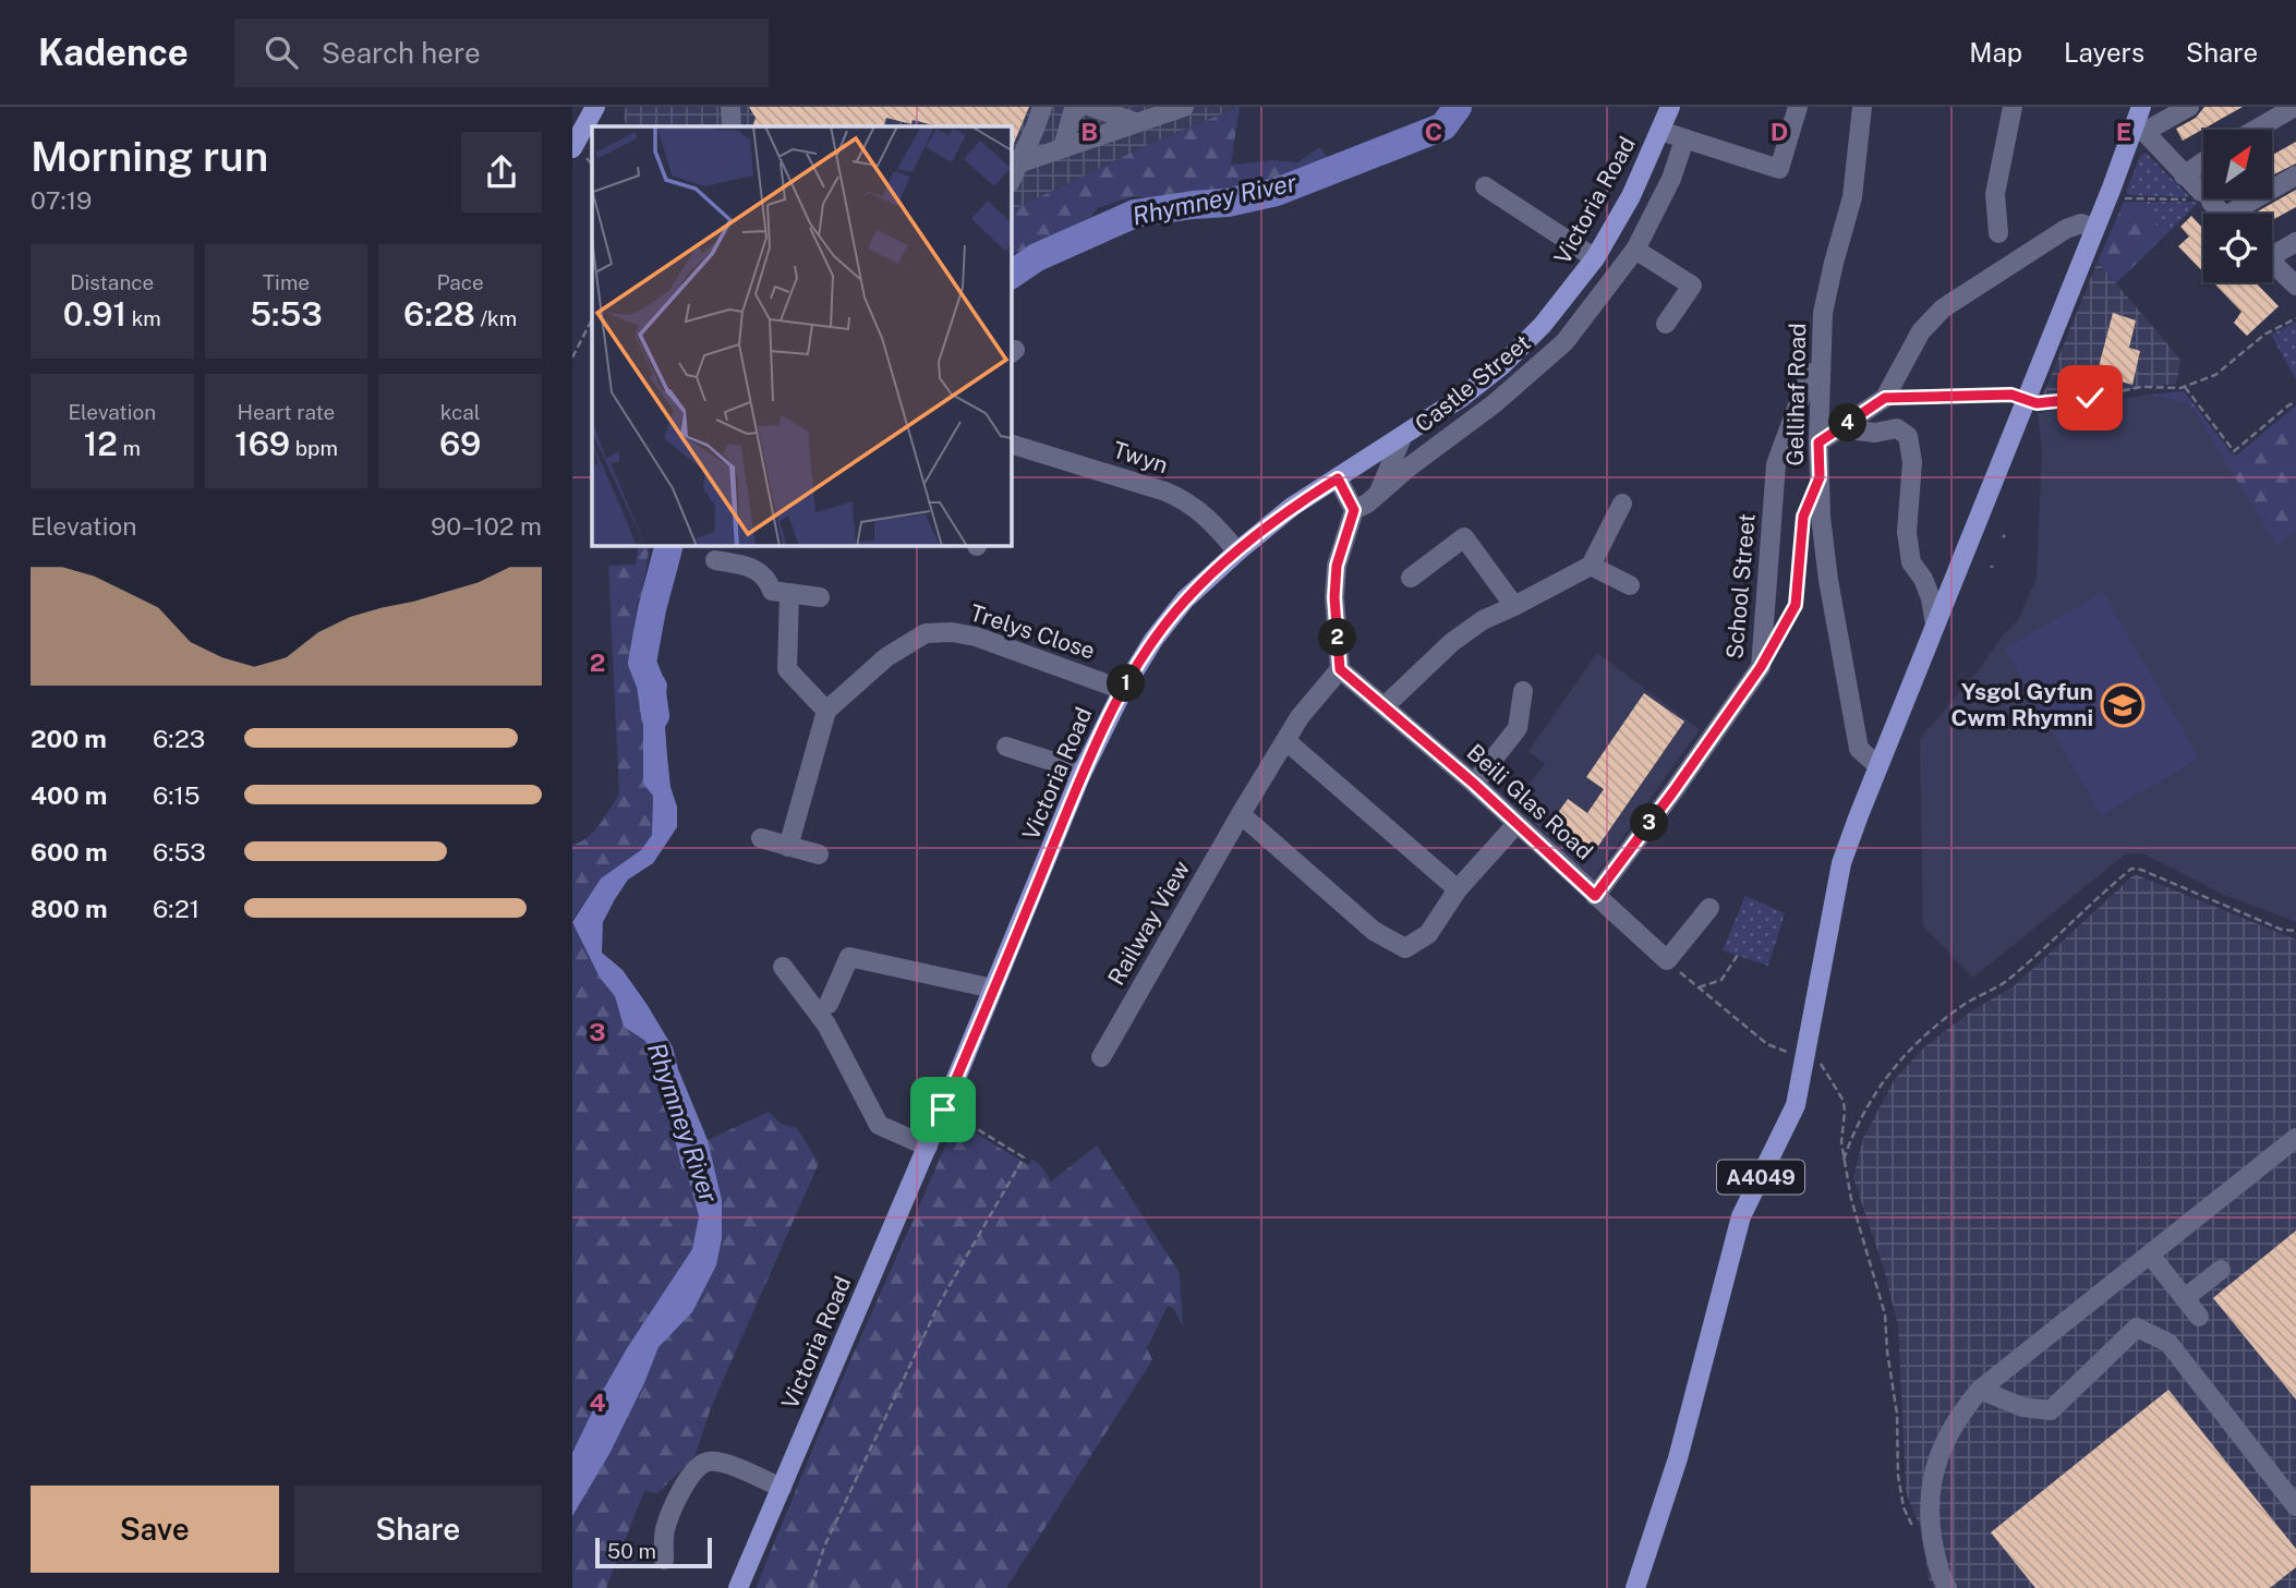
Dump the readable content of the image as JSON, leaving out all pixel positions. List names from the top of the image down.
{
  "streets": {
    "main road": ["Victoria Road", "A4049"],
    "street": [
      "Castle Street",
      "Gellihaf Road",
      "Twyn",
      "School Street",
      "Trelys Close",
      "Beili Glas Road",
      "Railway View"
    ]
  },
  "crossings": [
    ["Victoria Road", "Twyn"],
    ["Victoria Road", "Trelys Close"],
    ["Gellihaf Road", "A4049"],
    ["School Street", "Beili Glas Road"],
    ["Beili Glas Road", "Railway View"]
  ],
  "water": ["Rhymney River"],
  "places": {
    "school or university": ["Ysgol Gyfun Cwm Rhymni"]
  },
  "scale_bar": "50 m",
  "north": "top right",
  "page": {
    "header": "Kadence",
    "search": "Search here",
    "nav": ["Map", "Layers", "Share"],
    "heading": ["Morning run", "07:19"],
    "stats": [
      ["Distance", "0.91 km"],
      ["Time", "5:53"],
      ["Pace", "6:28 /km"],
      ["Elevation", "12 m"],
      ["Heart rate", "169 bpm"],
      ["kcal", "69"]
    ],
    "pins": [
      "4",
      "2",
      "1",
      "3"
    ],
    "chart": ["Elevation", "90–102 m"],
    "list": [
      {
        "name": "200 m",
        "note": "6:23"
      },
      {
        "name": "400 m",
        "note": "6:15"
      },
      {
        "name": "600 m",
        "note": "6:53"
      },
      {
        "name": "800 m",
        "note": "6:21"
      }
    ],
    "buttons": ["Save", "Share"],
    "scale": "50 m"
  },
  "grid": {
    "columns": [
      "B",
      "C",
      "D",
      "E"
    ],
    "rows": ["2", "3", "4"]
  }
}
